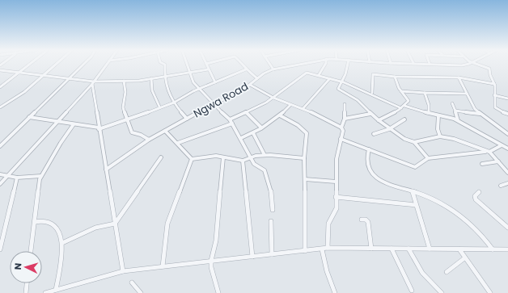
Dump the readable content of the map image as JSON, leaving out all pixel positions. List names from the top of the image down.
{
  "streets": {
    "street": ["Ngwa Road"]
  },
  "north": "left"
}
